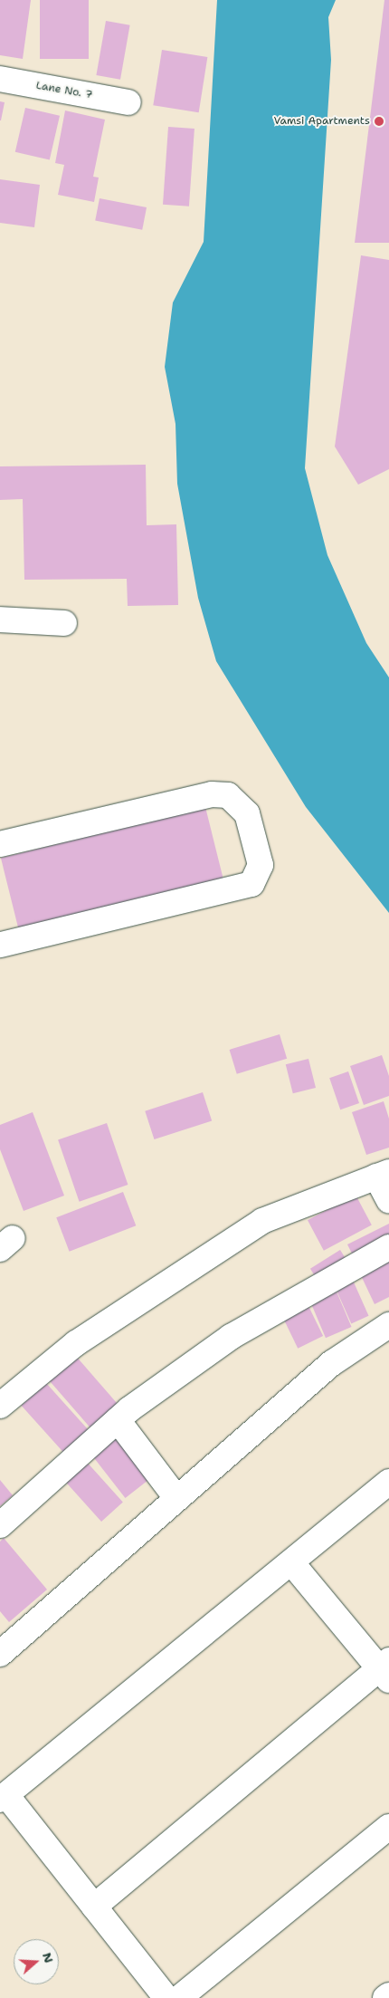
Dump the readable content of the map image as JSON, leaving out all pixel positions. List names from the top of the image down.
{
  "streets": {
    "street": ["Lane No. 7"]
  },
  "places": ["Vamsi Apartments"],
  "north": "right"
}
